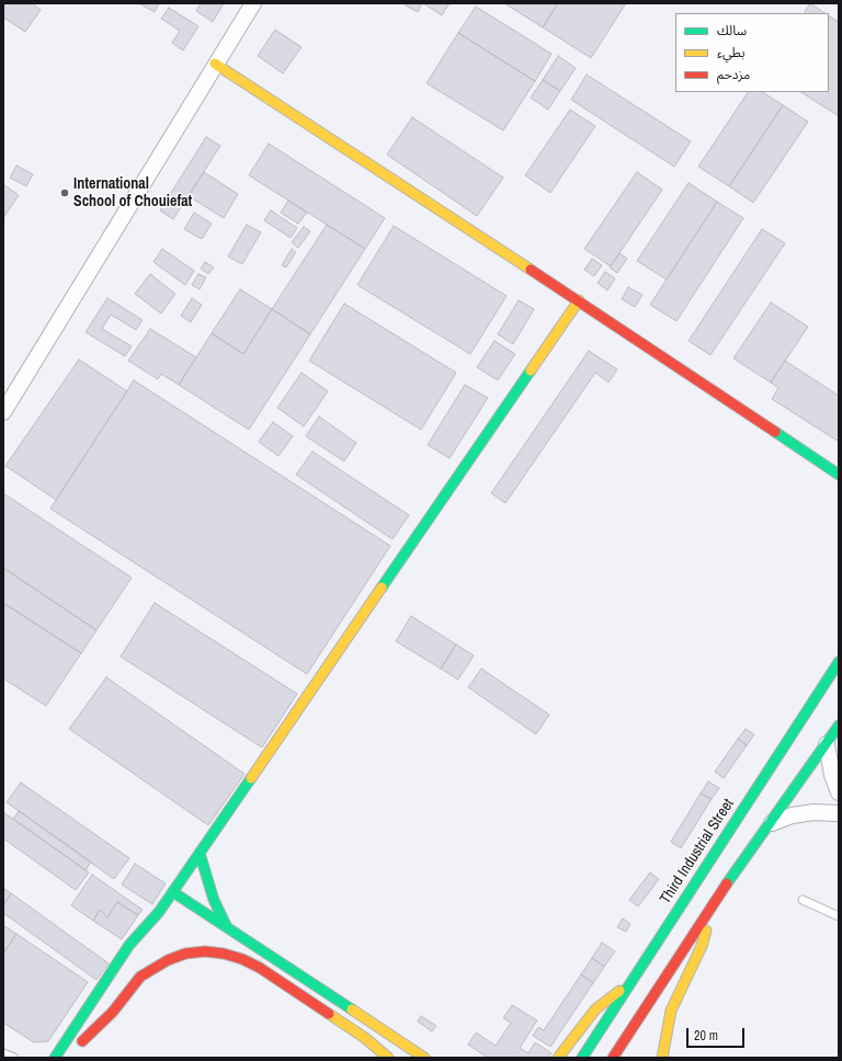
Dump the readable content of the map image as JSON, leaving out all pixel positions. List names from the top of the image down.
{
  "streets": {
    "main road": ["Third Industrial Street"]
  },
  "places": ["International School of Chouiefat"],
  "legend": ["سالك", "بطيء", "مزدحم"],
  "scale_bar": "20 m"
}
